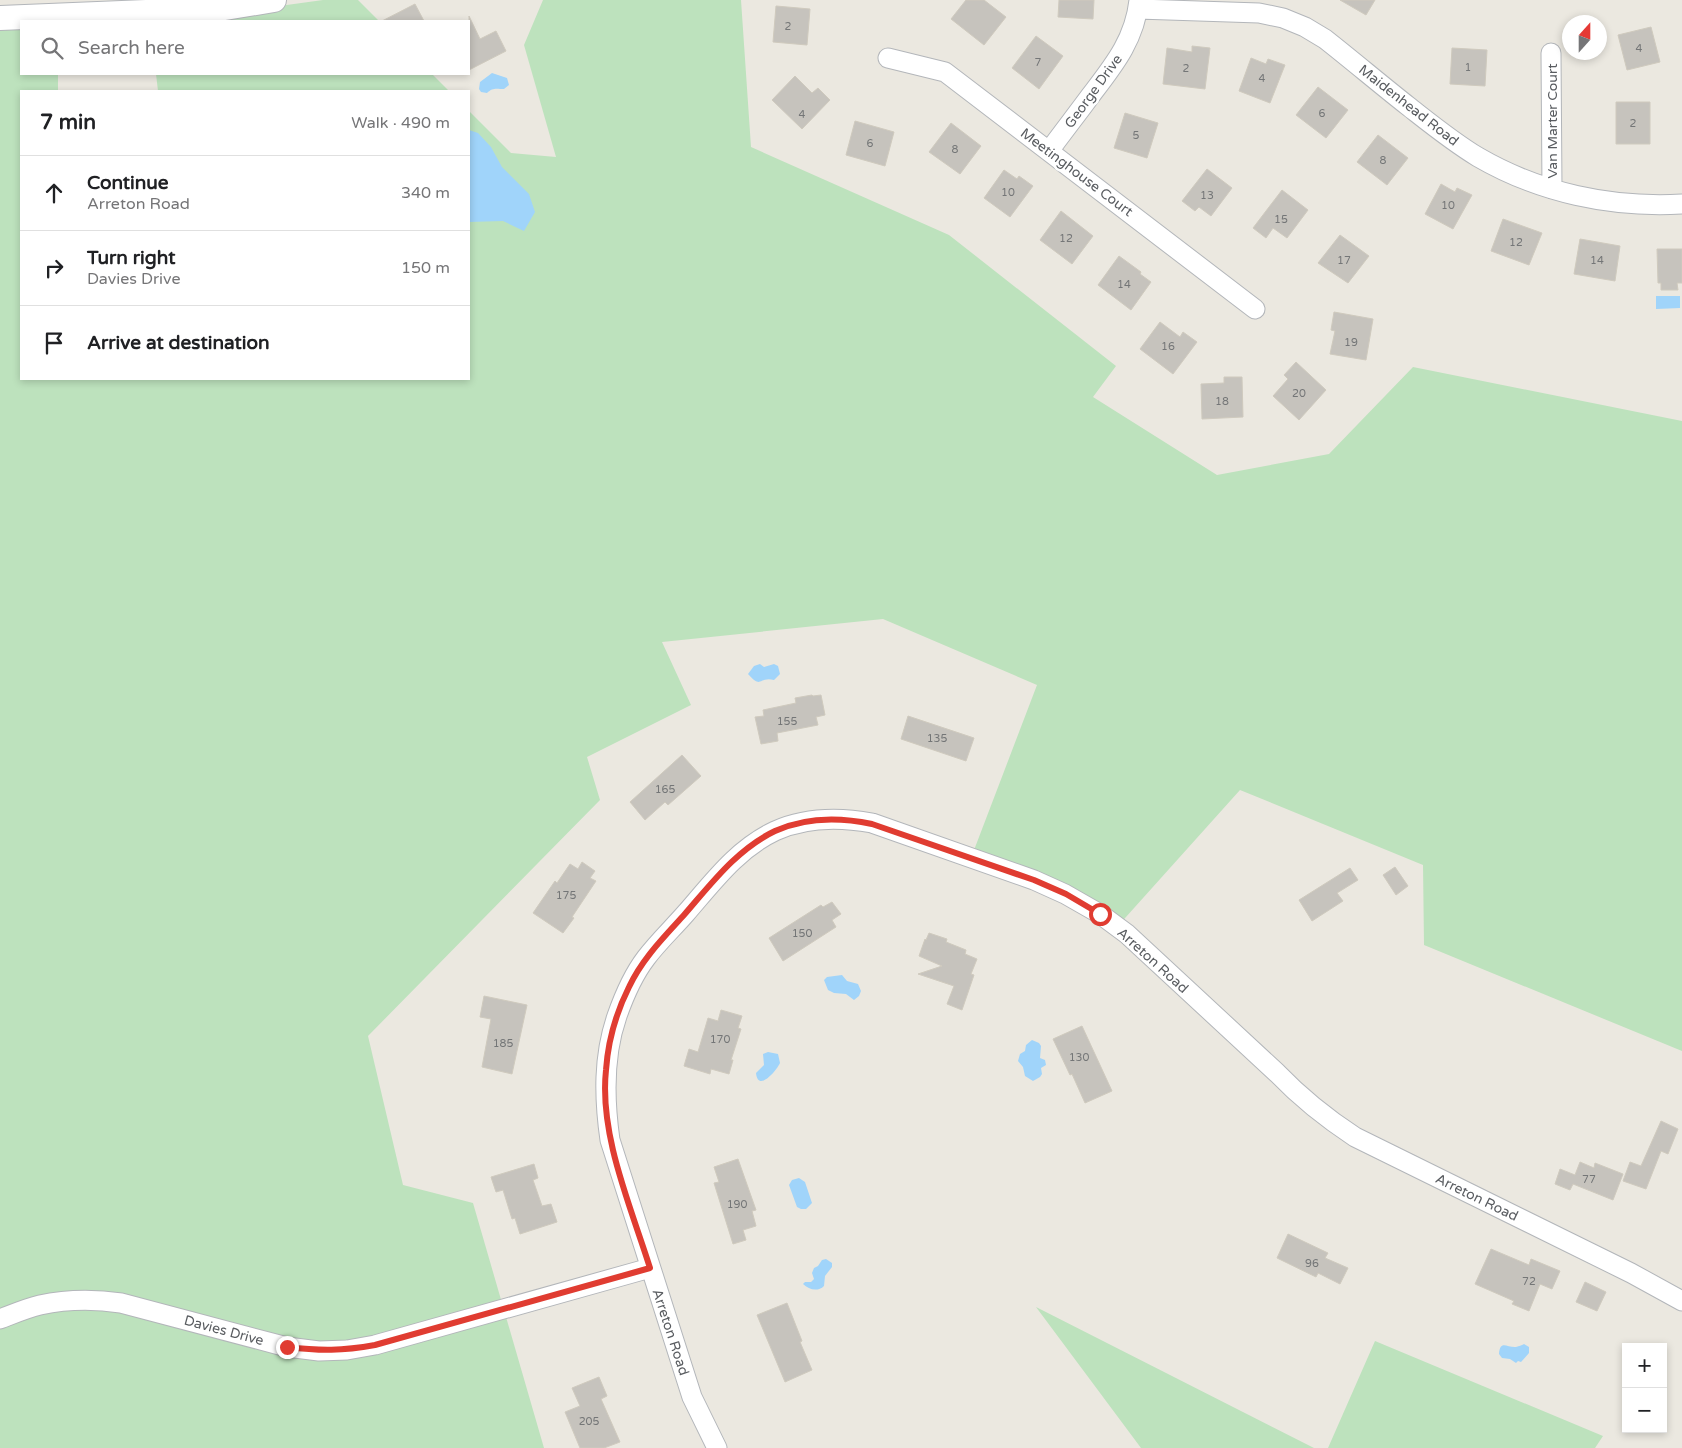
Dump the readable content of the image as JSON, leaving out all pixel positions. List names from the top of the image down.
{
  "streets": {
    "street": [
      "George Drive",
      "Maidenhead Road",
      "Van Marter Court",
      "Meetinghouse Court",
      "Arreton Road",
      "Davies Drive"
    ]
  },
  "crossings": [
    ["George Drive", "Maidenhead Road"],
    ["George Drive", "Meetinghouse Court"],
    ["Maidenhead Road", "Van Marter Court"],
    ["Arreton Road", "Davies Drive"]
  ],
  "house_numbers": [
    "2",
    "4",
    "7",
    "1",
    "2",
    "4",
    "6",
    "4",
    "2",
    "5",
    "6",
    "8",
    "8",
    "10",
    "13",
    "10",
    "15",
    "12",
    "12",
    "17",
    "14",
    "14",
    "19",
    "16",
    "20",
    "18",
    "155",
    "135",
    "165",
    "175",
    "150",
    "170",
    "185",
    "130",
    "77",
    "190",
    "96",
    "72",
    "205"
  ],
  "north": "top",
  "page": {
    "search": "Search here",
    "heading": ["7 min", "Walk · 490 m"],
    "list": [
      ["Continue", "Arreton Road", "340 m"],
      ["Turn right", "Davies Drive", "150 m"],
      "Arrive at destination"
    ],
    "map_buttons": ["+", "−"]
  }
}
